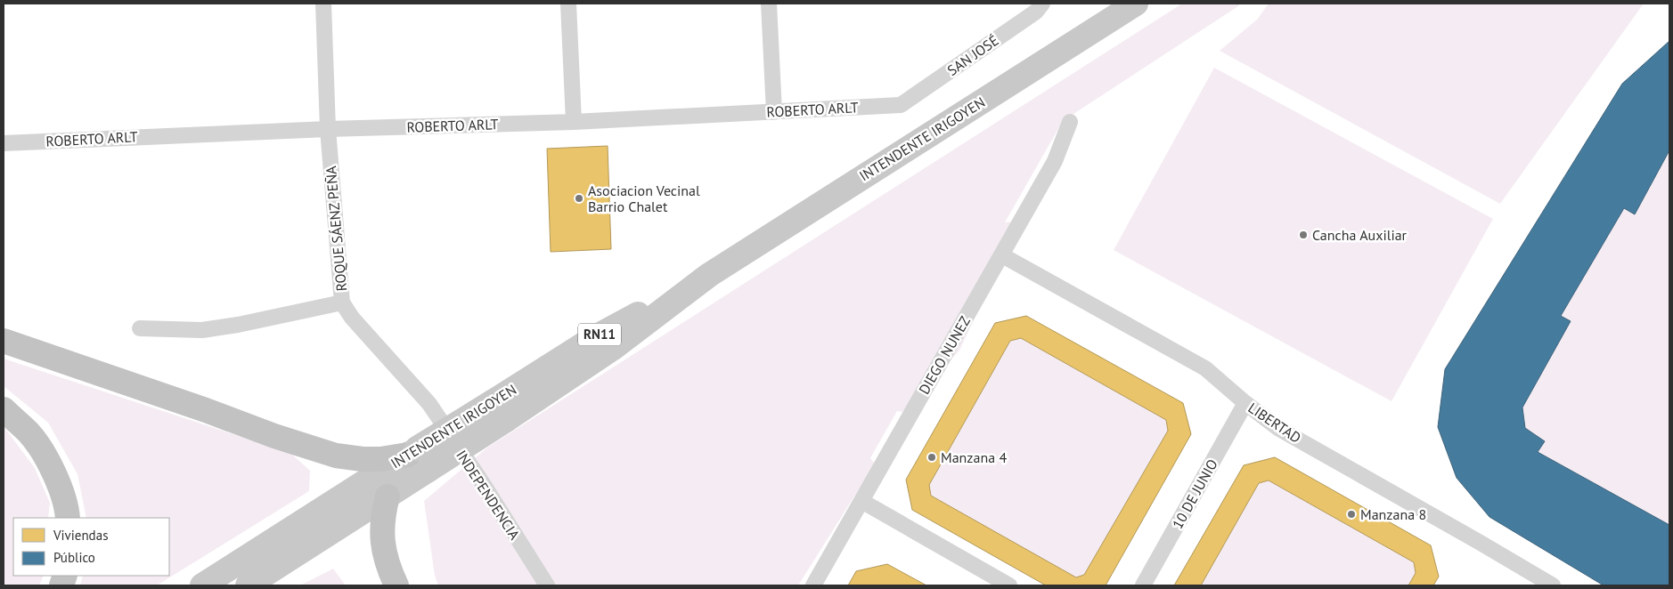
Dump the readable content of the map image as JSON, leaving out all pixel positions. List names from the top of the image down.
{
  "streets": {
    "main road": ["INTENDENTE IRIGOYEN", "RN11"],
    "street": [
      "SAN JOSÉ",
      "ROBERTO ARLT",
      "ROQUE SÁENZ PEÑA",
      "DIEGO NUNEZ",
      "LIBERTAD",
      "10 DE JUNIO",
      "INDEPENDENCIA"
    ]
  },
  "crossings": [
    ["SAN JOSÉ", "ROBERTO ARLT"],
    ["ROBERTO ARLT", "ROQUE SÁENZ PEÑA"],
    ["ROQUE SÁENZ PEÑA", "INDEPENDENCIA"],
    ["DIEGO NUNEZ", "LIBERTAD"],
    ["LIBERTAD", "10 DE JUNIO"]
  ],
  "places": [
    "Asociacion Vecinal Barrio Chalet",
    "Cancha Auxiliar",
    "Manzana 4",
    "Manzana 8"
  ],
  "legend": ["Viviendas", "Público"]
}
